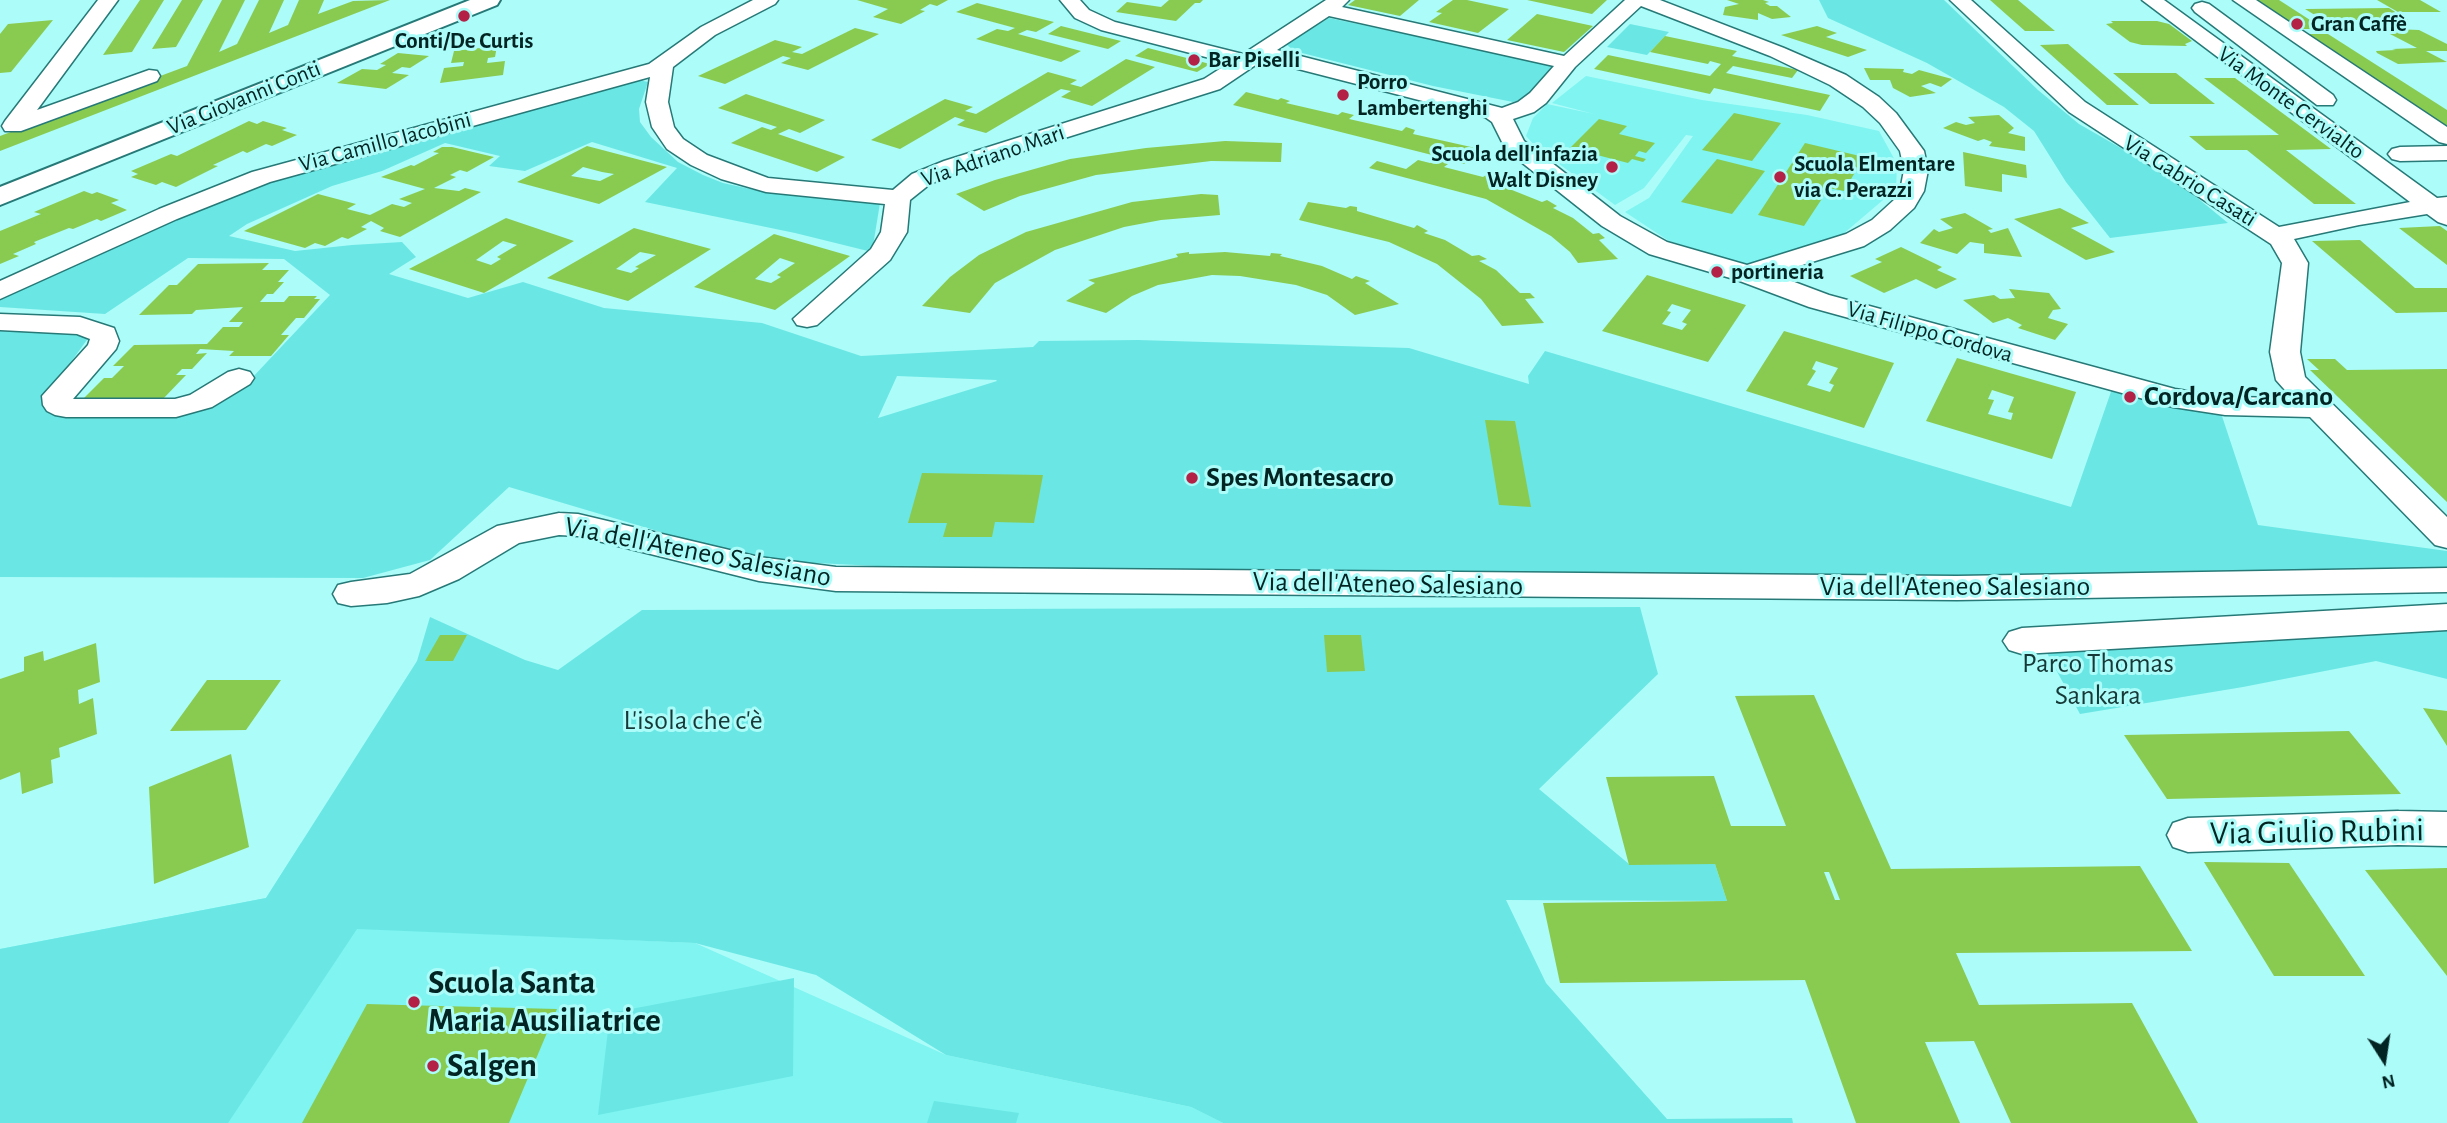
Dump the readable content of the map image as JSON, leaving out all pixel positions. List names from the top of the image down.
{
  "streets": {
    "main road": ["Via Giovanni Conti"],
    "street": [
      "Via Monte Cervialto",
      "Via Camillo Iacobini",
      "Via Adriano Mari",
      "Via Gabrio Casati",
      "Via Filippo Cordova",
      "Via dell'Ateneo Salesiano",
      "Via Giulio Rubini"
    ]
  },
  "crossings": [
    ["Via Gabrio Casati", "Via Filippo Cordova"]
  ],
  "parks": ["Parco Thomas Sankara", "L'isola che c'è"],
  "places": [
    "Conti/De Curtis",
    "Gran Caffè",
    "Bar Piselli",
    "Porro Lambertenghi",
    "Scuola dell'infazia Walt Disney",
    "Scuola Elmentare via C. Perazzi",
    "portineria",
    "Cordova/Carcano",
    "Spes Montesacro",
    "Scuola Santa Maria Ausiliatrice",
    "Salgen"
  ],
  "north": "bottom"
}
